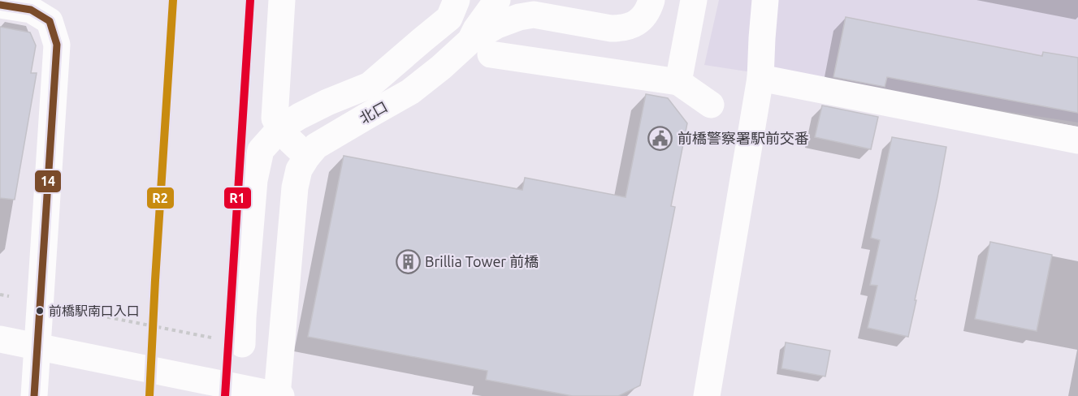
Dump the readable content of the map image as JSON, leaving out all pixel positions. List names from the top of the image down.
{
  "streets": {
    "street": ["北口"]
  },
  "places": {
    "public building": ["前橋警察署駅前交番"],
    "building": ["Brillia Tower 前橋"],
    "other": ["前橋駅南口入口"]
  },
  "lines": ["transit line R1", "transit line R2", "transit line 14"]
}
